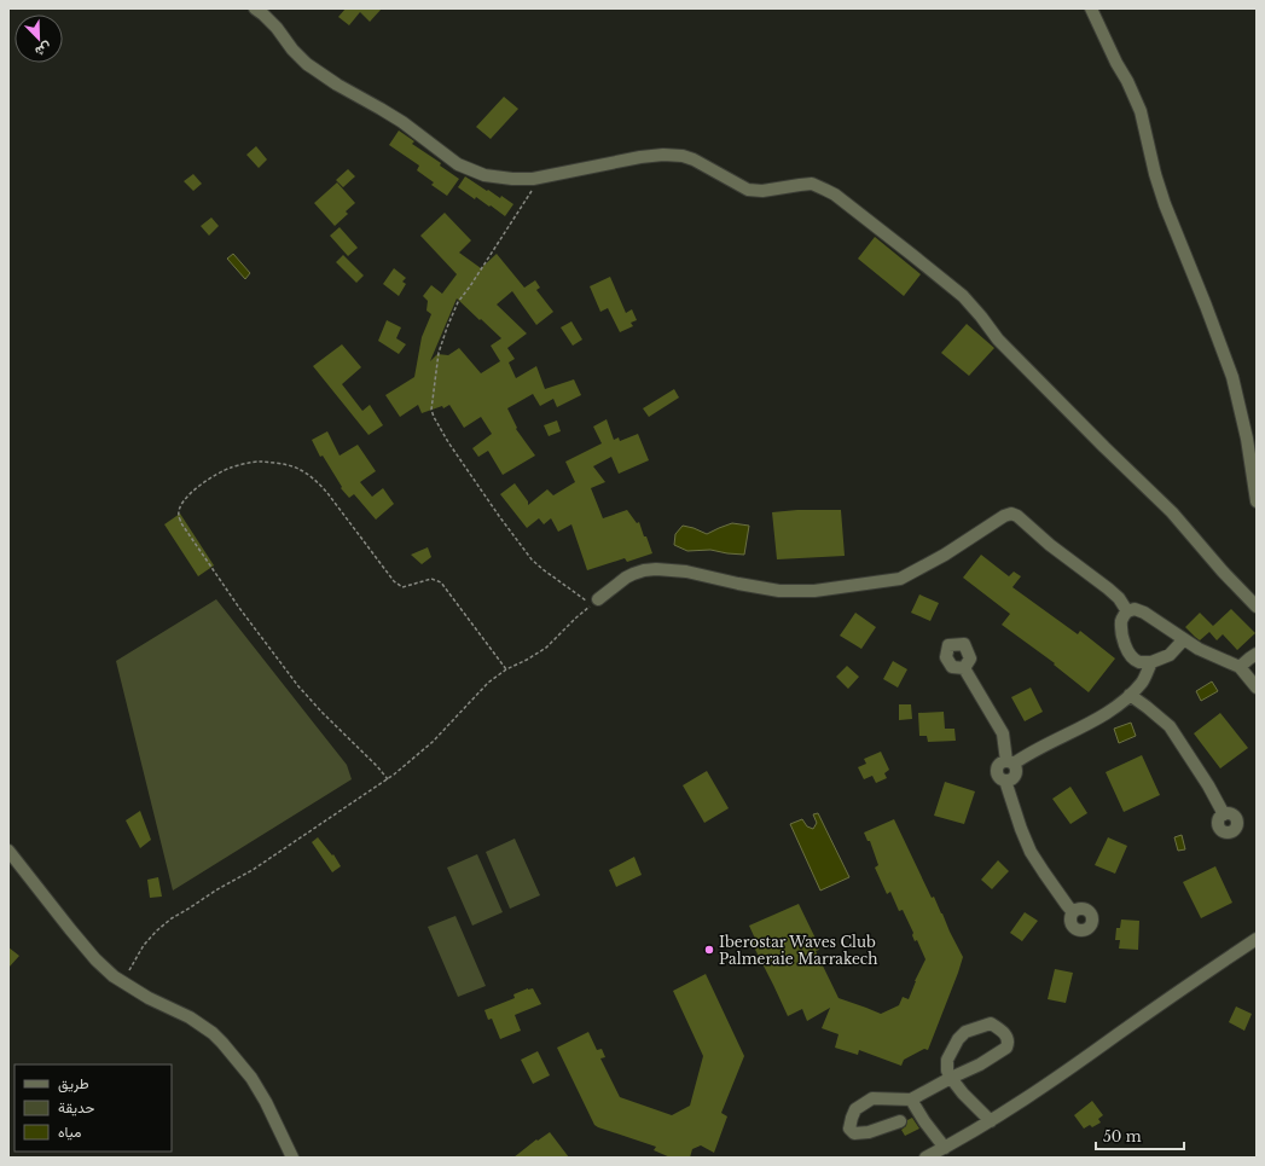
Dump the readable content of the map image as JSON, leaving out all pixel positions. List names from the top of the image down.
{
  "places": ["Iberostar Waves Club Palmeraie Marrakech"],
  "legend": ["طريق", "حديقة", "مياه"],
  "scale_bar": "50 m",
  "north": "bottom right"
}
